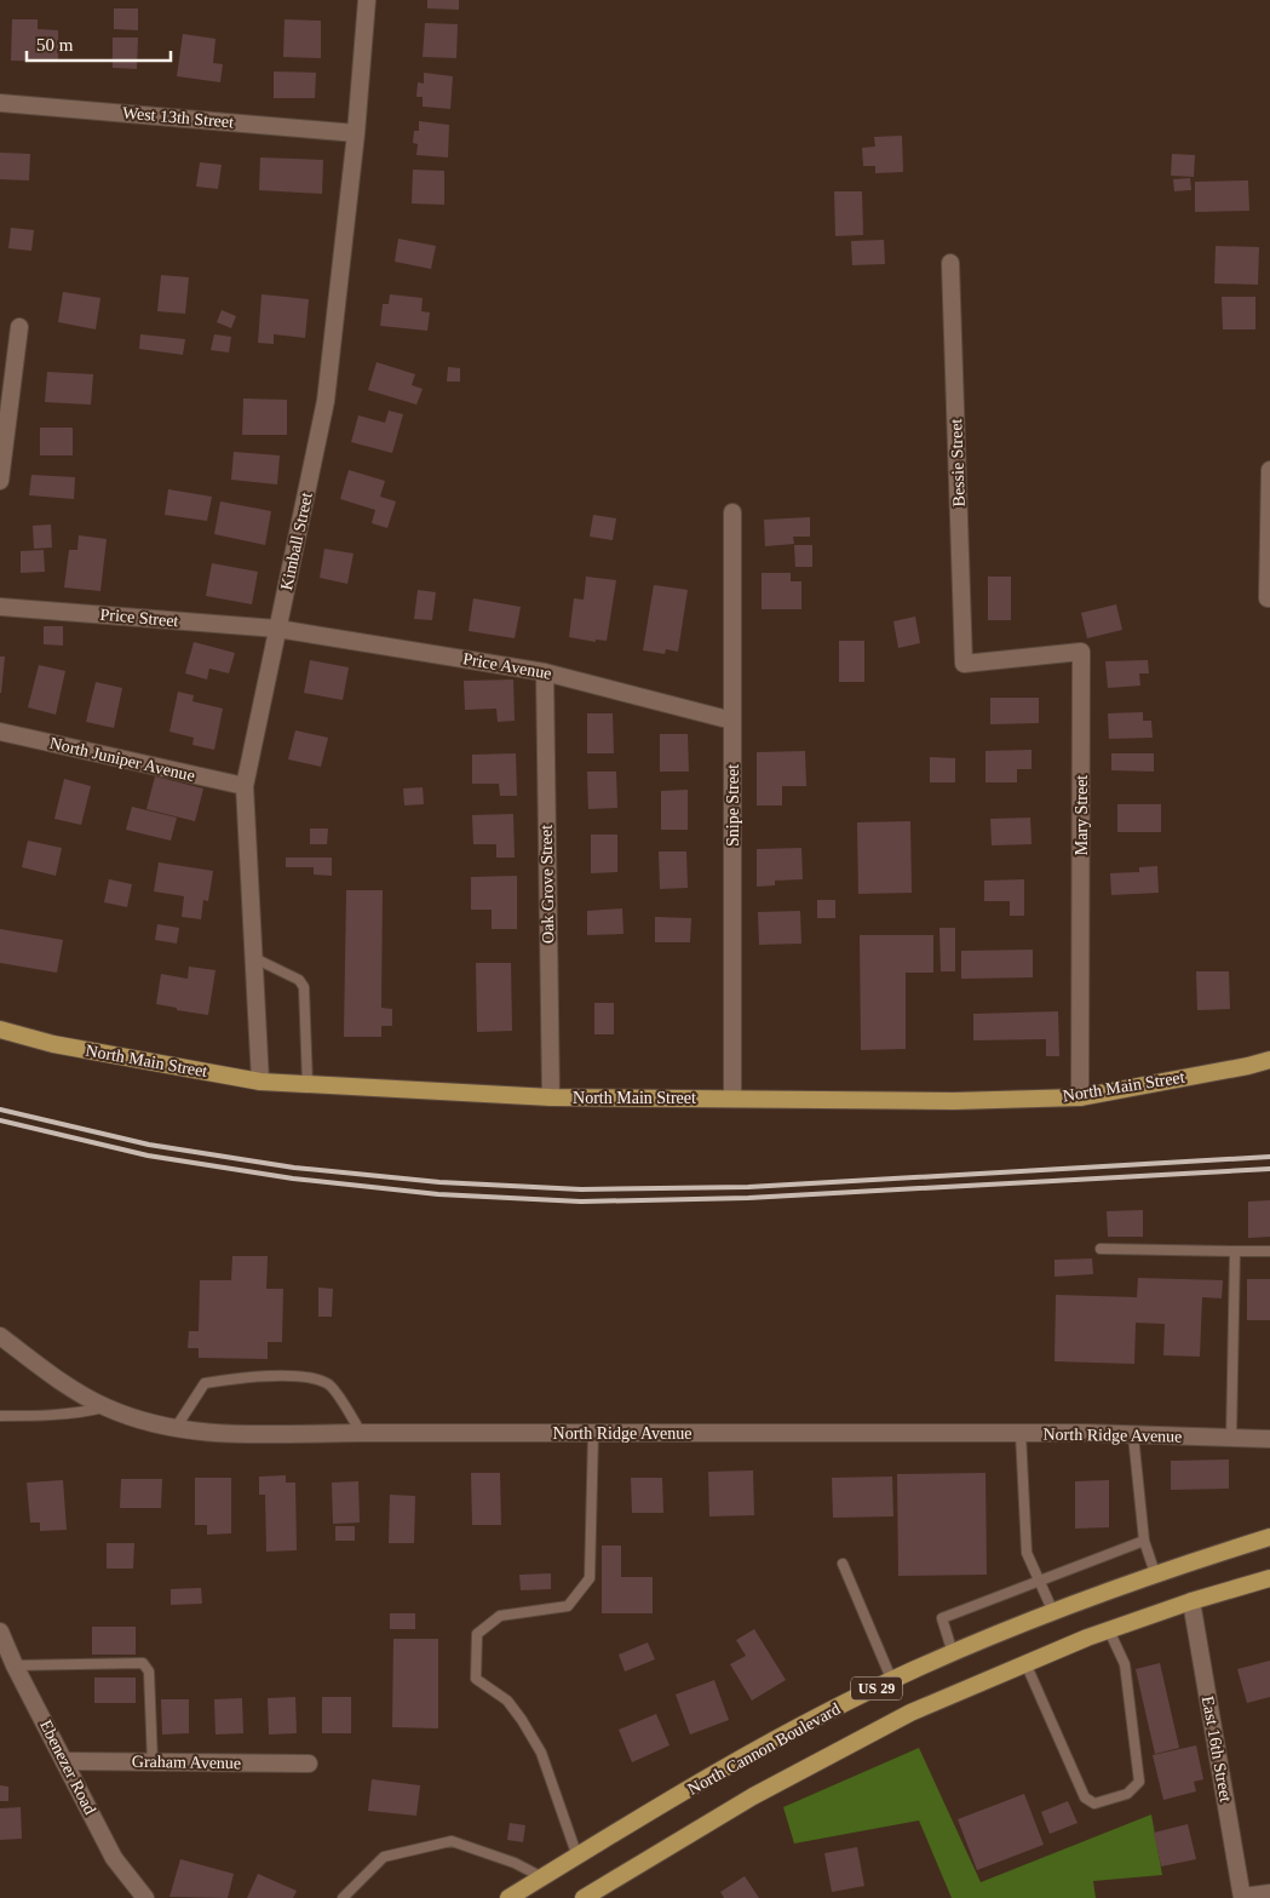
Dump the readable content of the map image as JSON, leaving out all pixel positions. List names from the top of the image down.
{
  "streets": {
    "main road": ["North Main Street", "US 29", "North Cannon Boulevard"],
    "street": [
      "West 13th Street",
      "Bessie Street",
      "Kimball Street",
      "Price Street",
      "Price Avenue",
      "North Juniper Avenue",
      "Snipe Street",
      "Mary Street",
      "Oak Grove Street",
      "North Ridge Avenue",
      "East 16th Street",
      "Graham Avenue",
      "Ebenezer Road"
    ]
  },
  "crossings": [
    ["West 13th Street", "Kimball Street"],
    ["Bessie Street", "Mary Street"],
    ["Kimball Street", "Price Street"],
    ["Kimball Street", "Price Avenue"],
    ["Kimball Street", "North Juniper Avenue"],
    ["Kimball Street", "North Main Street"],
    ["Price Street", "Price Avenue"],
    ["Price Avenue", "Snipe Street"],
    ["Price Avenue", "Oak Grove Street"],
    ["Snipe Street", "North Main Street"],
    ["Mary Street", "North Main Street"],
    ["Oak Grove Street", "North Main Street"],
    ["US 29", "East 16th Street"],
    ["Graham Avenue", "Ebenezer Road"]
  ],
  "scale_bar": "50 m"
}
